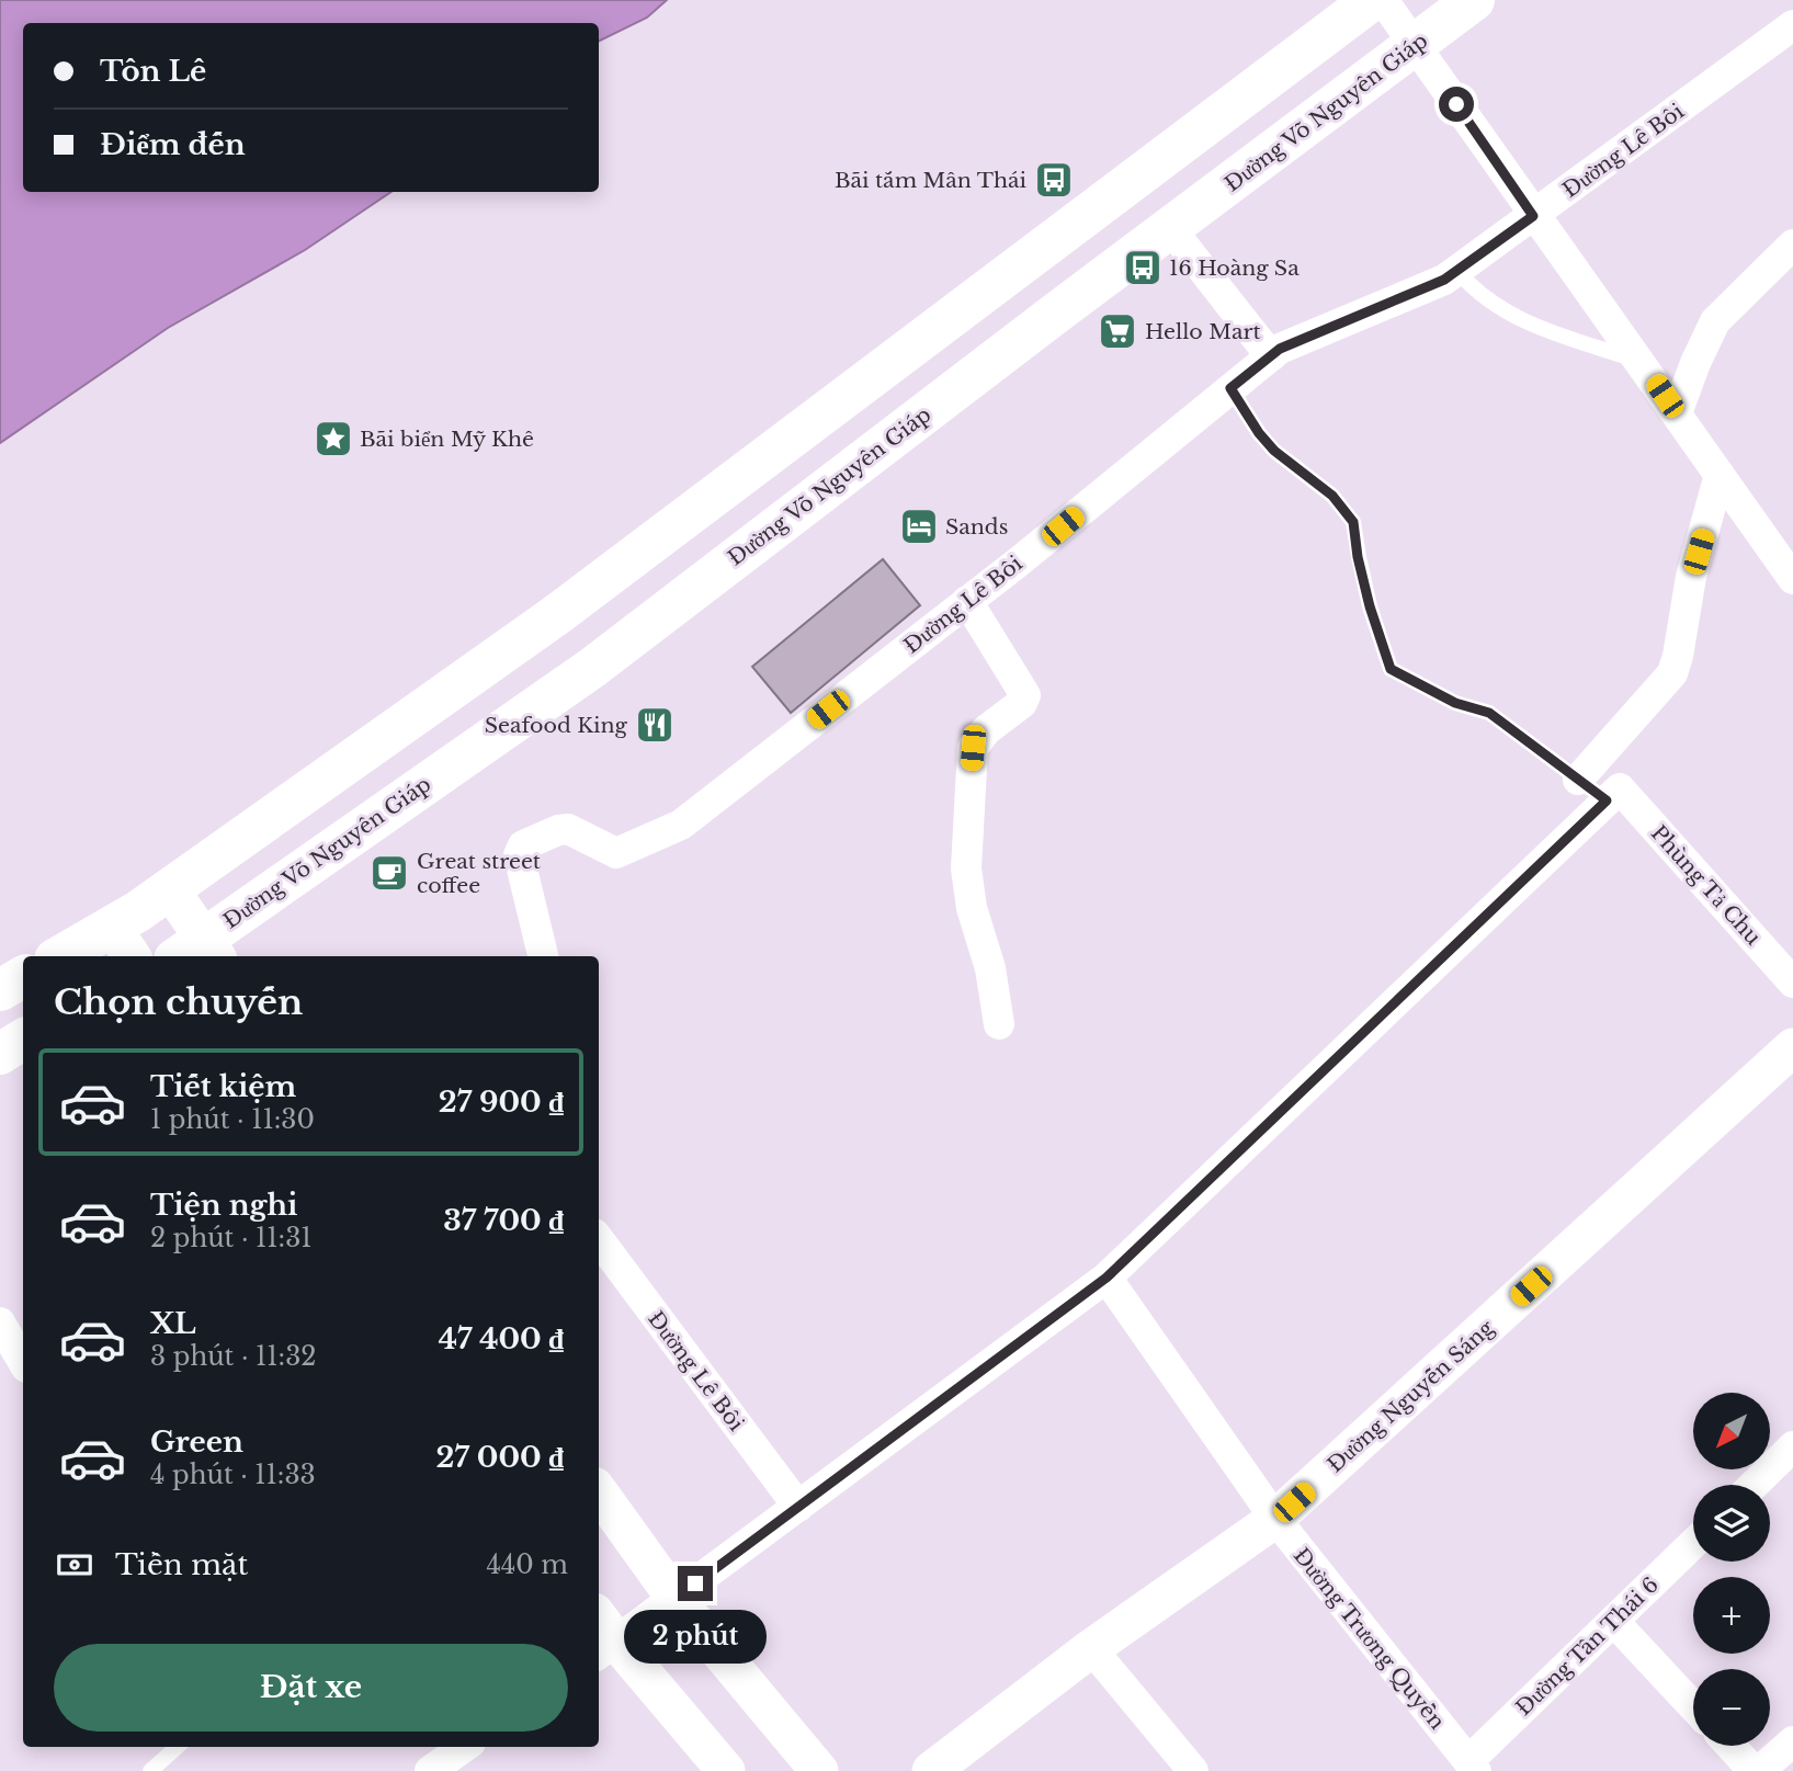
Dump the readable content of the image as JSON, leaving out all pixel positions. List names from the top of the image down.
{
  "streets": {
    "main road": ["Đường Võ Nguyên Giáp"],
    "street": [
      "Đường Lê Bôi",
      "Phùng Tả Chu",
      "Đường Nguyễn Sáng",
      "Đường Trương Quyền",
      "Đường Tân Thái 6"
    ]
  },
  "crossings": [
    ["Đường Nguyễn Sáng", "Đường Trương Quyền"],
    ["Đường Trương Quyền", "Đường Tân Thái 6"]
  ],
  "places": {
    "bus stop": ["Bãi tắm Mân Thái", "16 Hoàng Sa"],
    "supermarket": ["Hello Mart"],
    "place": ["Bãi biển Mỹ Khê"],
    "hotel": ["Sands"],
    "restaurant": ["Seafood King"],
    "cafe": ["Great street coffee"]
  },
  "north": "bottom left",
  "page": {
    "banner": ["Tôn Lê", "Điểm đến"],
    "heading": "Chọn chuyến",
    "list": [
      {
        "name": "Tiết kiệm",
        "note": "1 phút · 11:30",
        "value": "27 900 ₫"
      },
      {
        "name": "Tiện nghi",
        "note": "2 phút · 11:31",
        "value": "37 700 ₫"
      },
      {
        "name": "XL",
        "note": "3 phút · 11:32",
        "value": "47 400 ₫"
      },
      {
        "name": "Green",
        "note": "4 phút · 11:33",
        "value": "27 000 ₫"
      }
    ],
    "map_buttons": ["+", "−"],
    "pay": ["Tiền mặt", "440 m"],
    "bubble": "2 phút",
    "buttons": "Đặt xe"
  }
}
